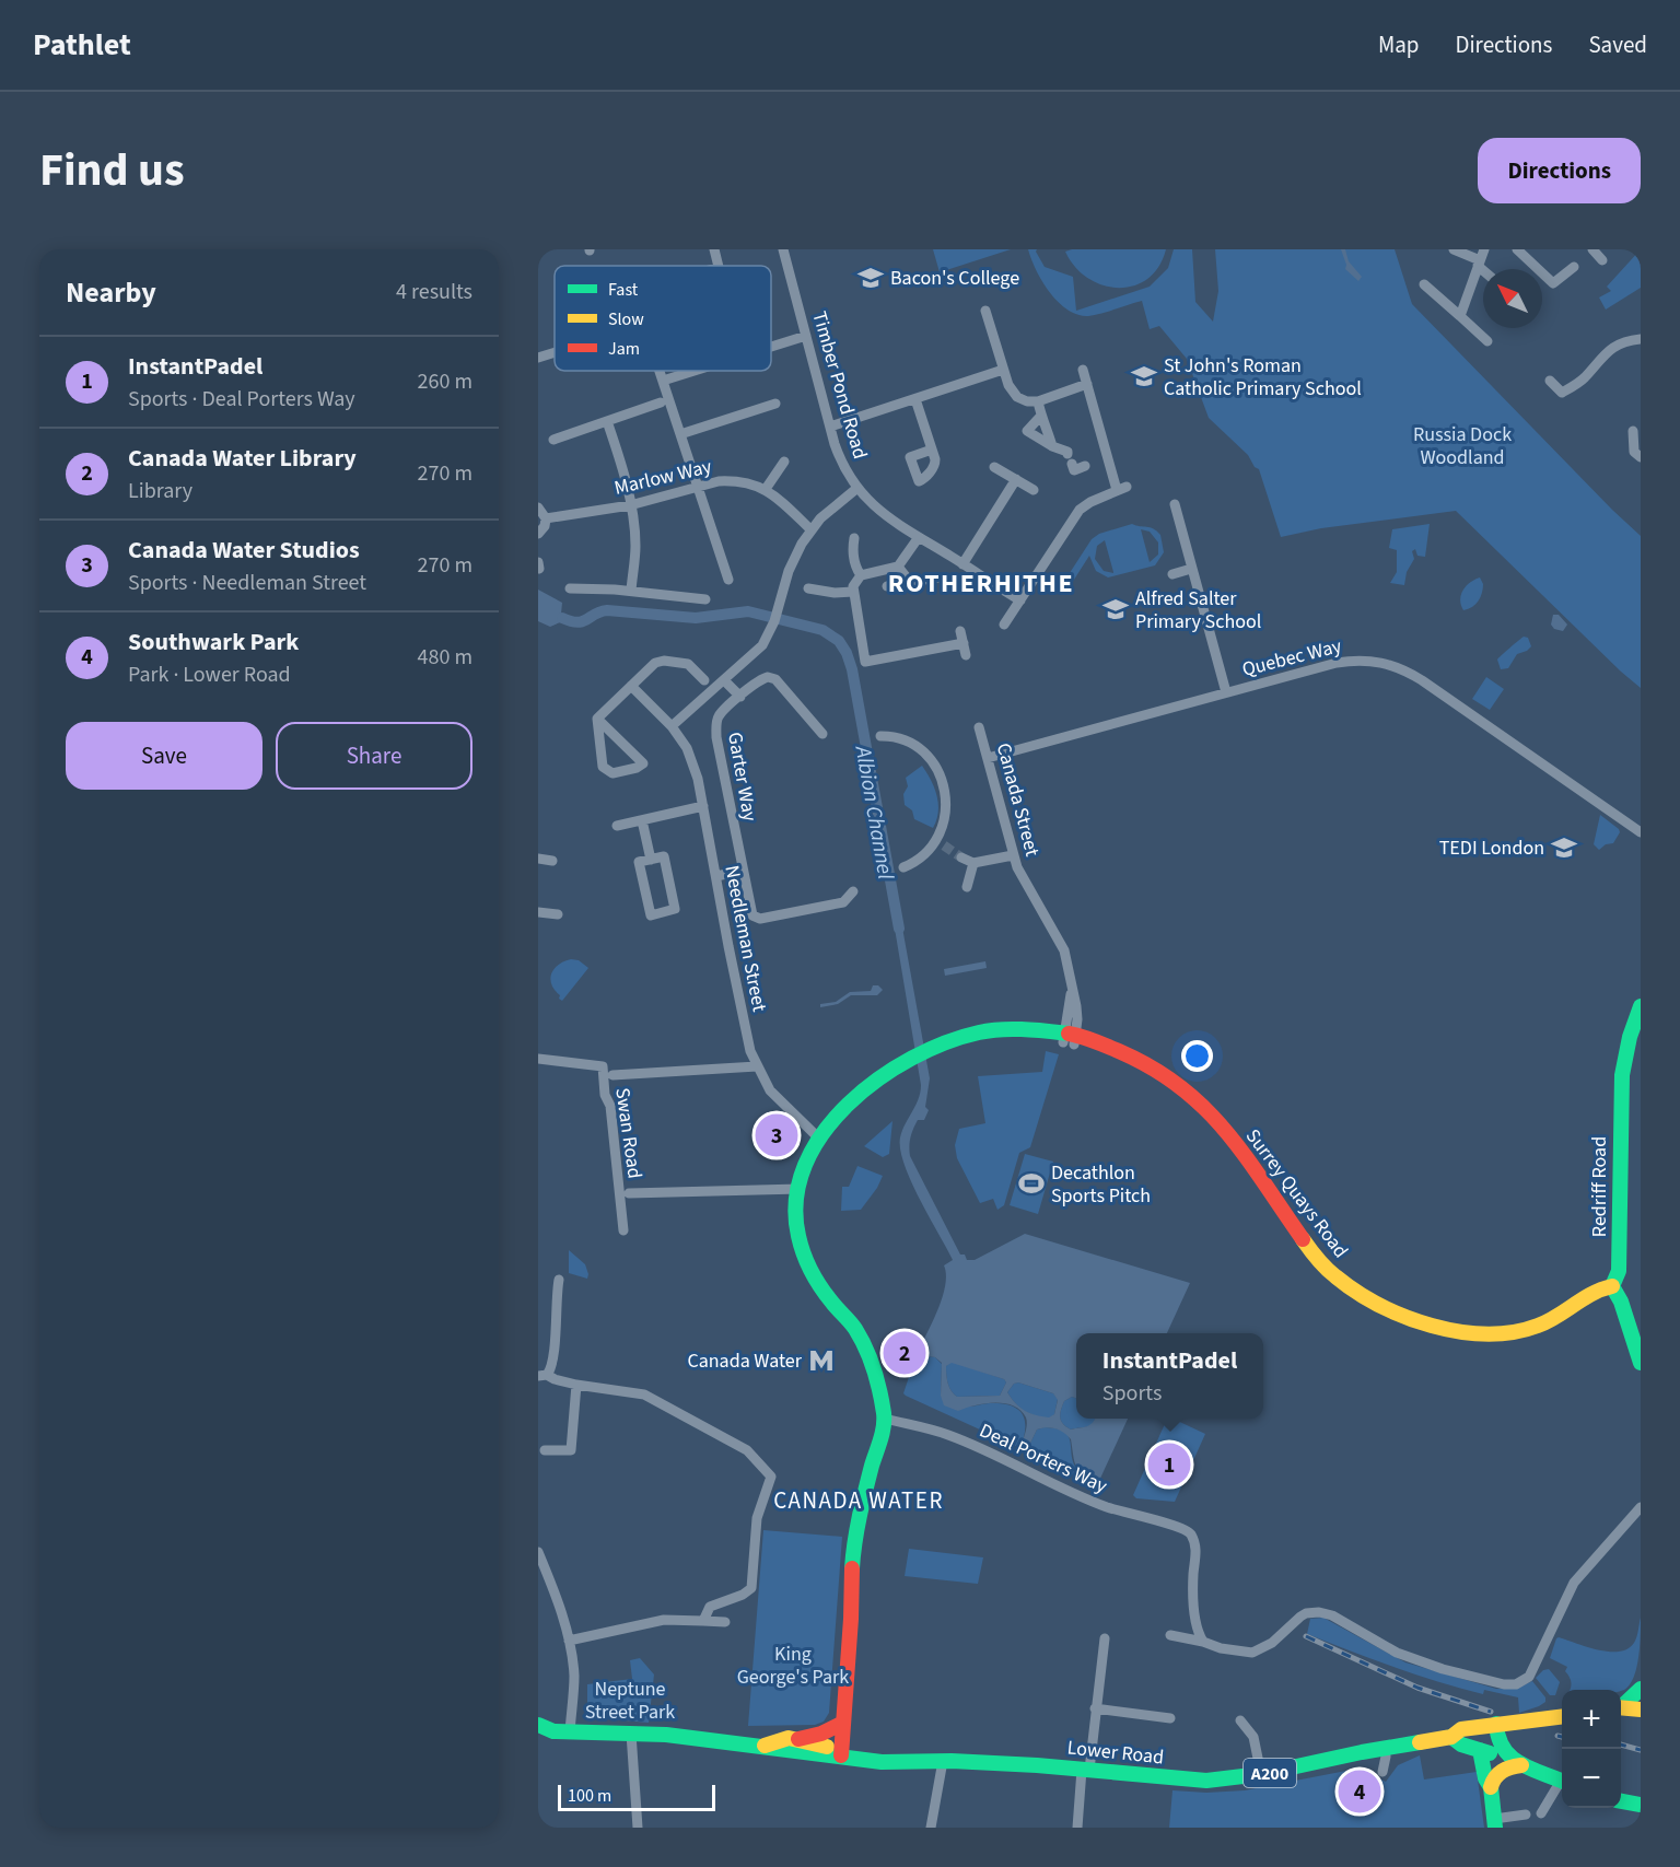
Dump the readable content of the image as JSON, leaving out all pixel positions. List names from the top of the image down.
{
  "streets": {
    "main road": [
      "Redriff Road",
      "Surrey Quays Road",
      "Lower Road",
      "A200"
    ],
    "street": [
      "Timber Pond Road",
      "Marlow Way",
      "Quebec Way",
      "Garter Way",
      "Canada Street",
      "Needleman Street",
      "Swan Road",
      "Deal Porters Way"
    ]
  },
  "crossings": [
    ["Quebec Way", "Canada Street"],
    ["Canada Street", "Surrey Quays Road"],
    ["Needleman Street", "Surrey Quays Road"],
    ["Redriff Road", "Surrey Quays Road"],
    ["Surrey Quays Road", "Deal Porters Way"],
    ["Surrey Quays Road", "Lower Road"],
    ["Surrey Quays Road", "A200"],
    ["Lower Road", "A200"]
  ],
  "districts": ["ROTHERHITHE", "CANADA WATER"],
  "water": ["Albion Channel"],
  "parks": ["Russia Dock Woodland", "King George's Park", "Neptune Street Park"],
  "places": {
    "school or university": [
      "Bacon's College",
      "St John's Roman Catholic Primary School",
      "Alfred Salter Primary School",
      "TEDI London"
    ],
    "sports": ["Decathlon Sports Pitch"],
    "metro station": ["Canada Water"]
  },
  "legend": ["Fast", "Slow", "Jam"],
  "scale_bar": "100 m",
  "north": "top left",
  "page": {
    "header": "Pathlet",
    "nav": ["Map", "Directions", "Saved"],
    "title": "Find us",
    "buttons": [
      "Directions",
      ["Save", "Share"]
    ],
    "heading": ["Nearby", "4 results"],
    "list": [
      {
        "mark": "1",
        "name": "InstantPadel",
        "note": "Sports · Deal Porters Way",
        "value": "260 m"
      },
      {
        "mark": "2",
        "name": "Canada Water Library",
        "note": "Library",
        "value": "270 m"
      },
      {
        "mark": "3",
        "name": "Canada Water Studios",
        "note": "Sports · Needleman Street",
        "value": "270 m"
      },
      {
        "mark": "4",
        "name": "Southwark Park",
        "note": "Park · Lower Road",
        "value": "480 m"
      }
    ],
    "pins": [
      "3",
      "2",
      "1",
      "4"
    ],
    "popup": ["InstantPadel", "Sports"],
    "map_buttons": ["+", "−"],
    "scale": "100 m"
  }
}
